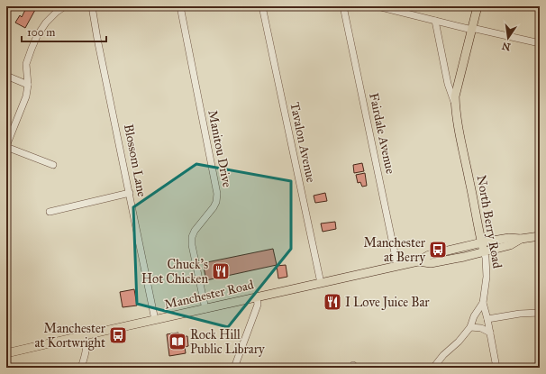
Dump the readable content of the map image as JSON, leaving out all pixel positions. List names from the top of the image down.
{
  "streets": {
    "main road": ["North Berry Road", "Manchester Road"],
    "street": [
      "Fairdale Avenue",
      "Tavalon Avenue",
      "Manitou Drive",
      "Blossom Lane"
    ]
  },
  "crossings": [
    ["Fairdale Avenue", "Manchester Road"],
    ["Tavalon Avenue", "Manchester Road"],
    ["Manitou Drive", "Manchester Road"],
    ["Blossom Lane", "Manchester Road"],
    ["North Berry Road", "Manchester Road"]
  ],
  "places": {
    "bus stop": ["Manchester at Berry", "Manchester at Kortwright"],
    "restaurant": ["Chuck's Hot Chicken", "I Love Juice Bar"],
    "library": ["Rock Hill Public Library"]
  },
  "scale_bar": "100 m",
  "north": "bottom"
}
